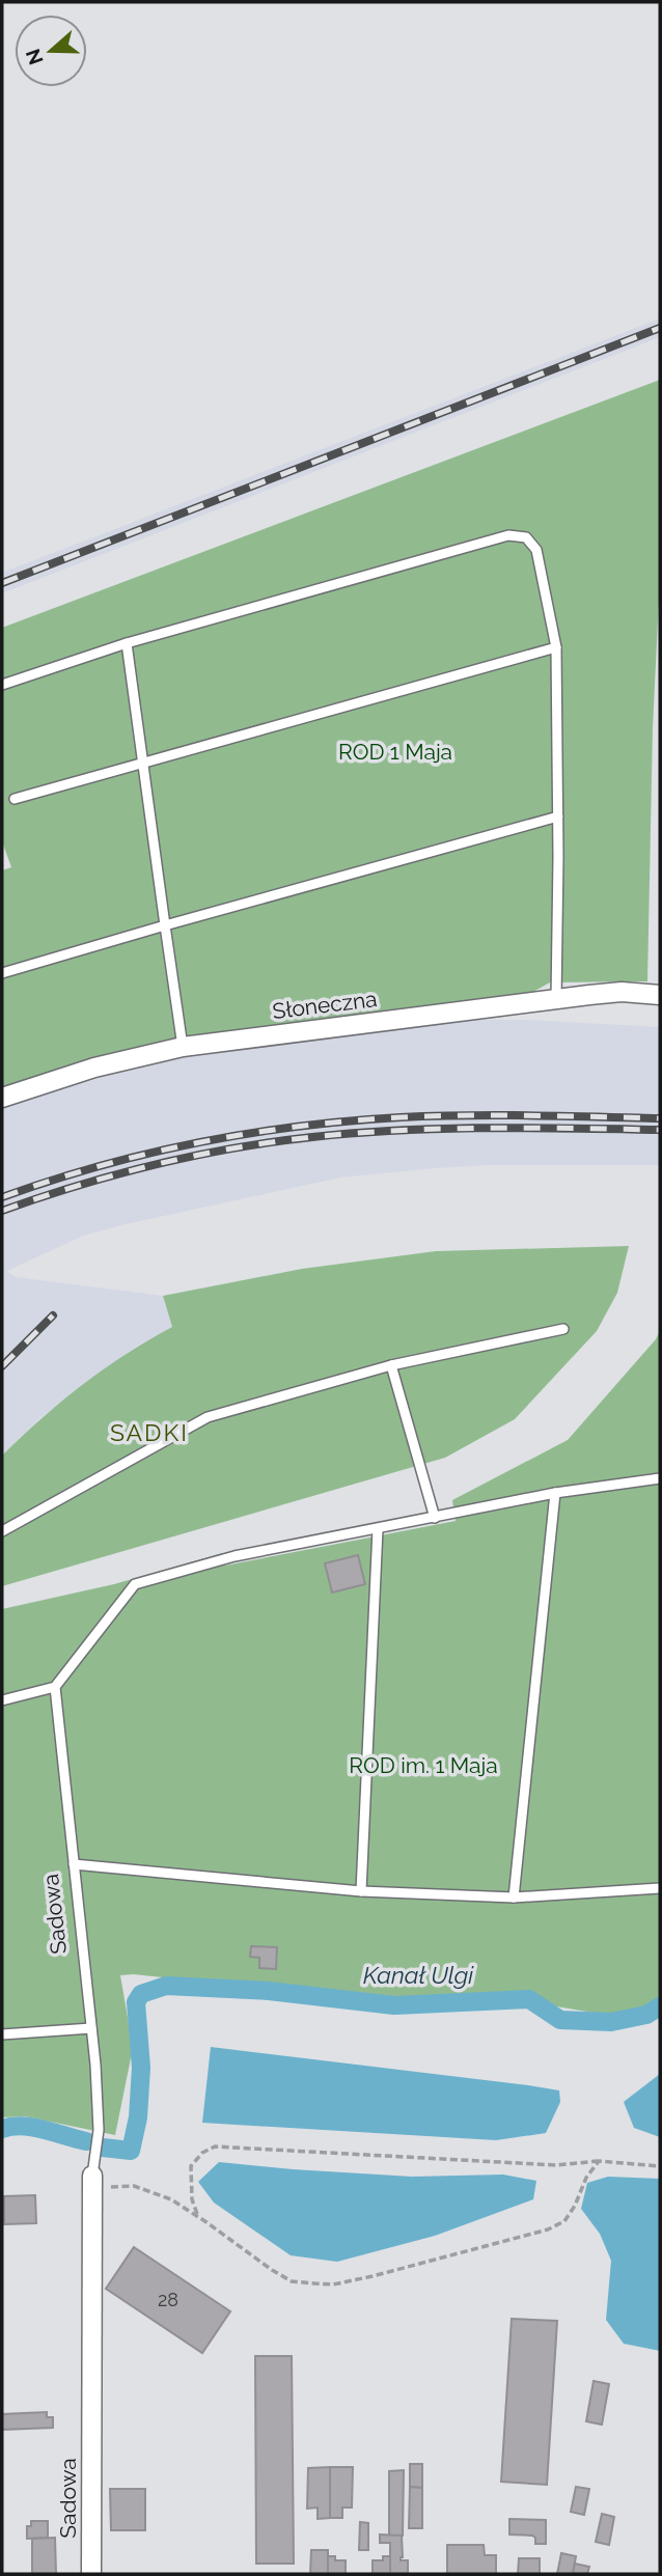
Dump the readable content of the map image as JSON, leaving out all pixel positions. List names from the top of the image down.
{
  "streets": {
    "street": ["Słoneczna", "Sadowa"]
  },
  "districts": ["SADKI"],
  "water": ["Kanał Ulgi"],
  "parks": ["ROD 1 Maja", "ROD im. 1 Maja"],
  "house_numbers": ["28"],
  "north": "left"
}
